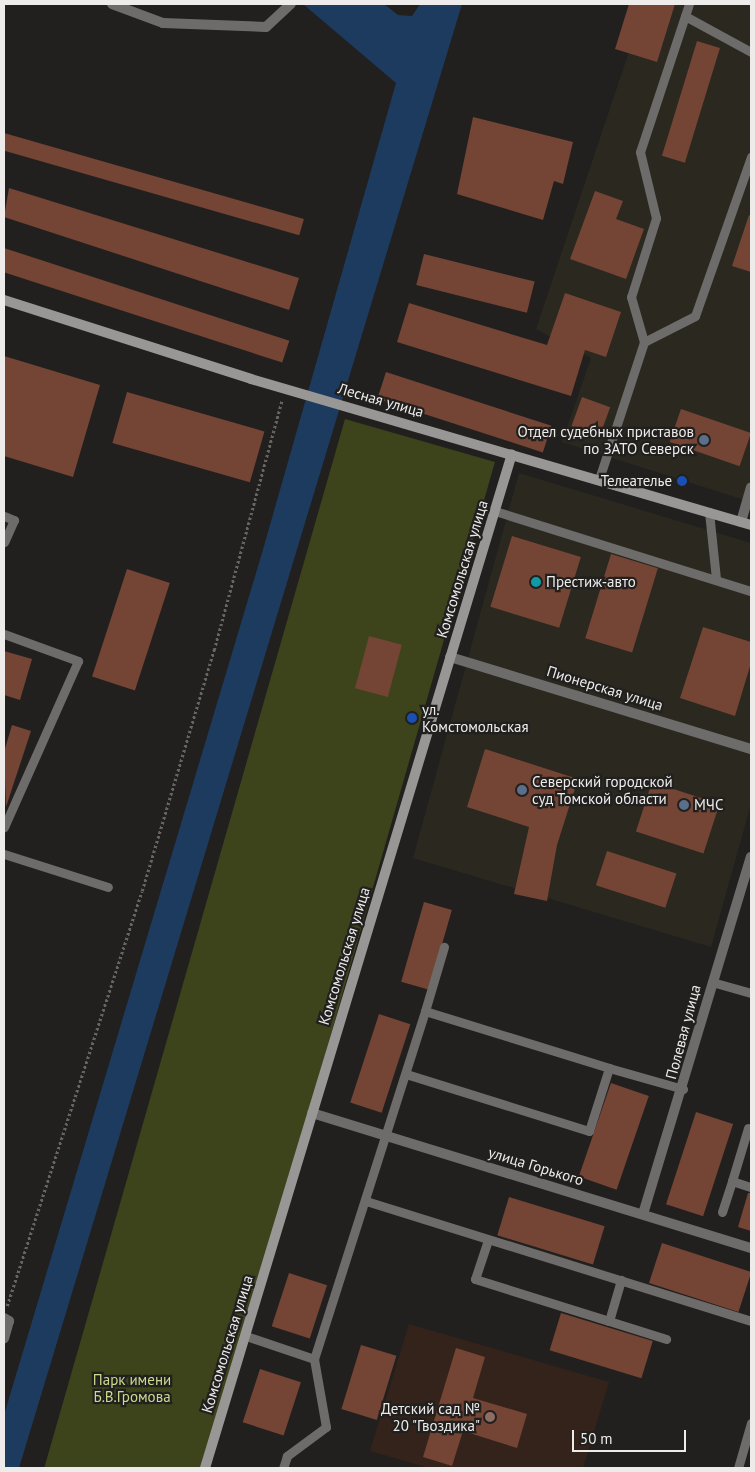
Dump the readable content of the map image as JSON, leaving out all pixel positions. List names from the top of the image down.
{
  "streets": {
    "main road": ["Лесная улица", "Комсомольская улица"],
    "street": ["Пионерская улица", "Полевая улица", "улица Горького"]
  },
  "crossings": [
    ["Лесная улица", "Комсомольская улица"],
    ["Комсомольская улица", "Пионерская улица"],
    ["Комсомольская улица", "улица Горького"],
    ["Полевая улица", "улица Горького"]
  ],
  "parks": ["Парк имени Б.В.Громова"],
  "places": [
    "Отдел судебных приставов по ЗАТО Северск",
    "Телеателье",
    "Престиж-авто",
    "ул. Комстомольская",
    "Северский городской суд Томской области",
    "МЧС",
    "Детский сад № 20 \"Гвоздика\""
  ],
  "scale_bar": "50 m"
}
